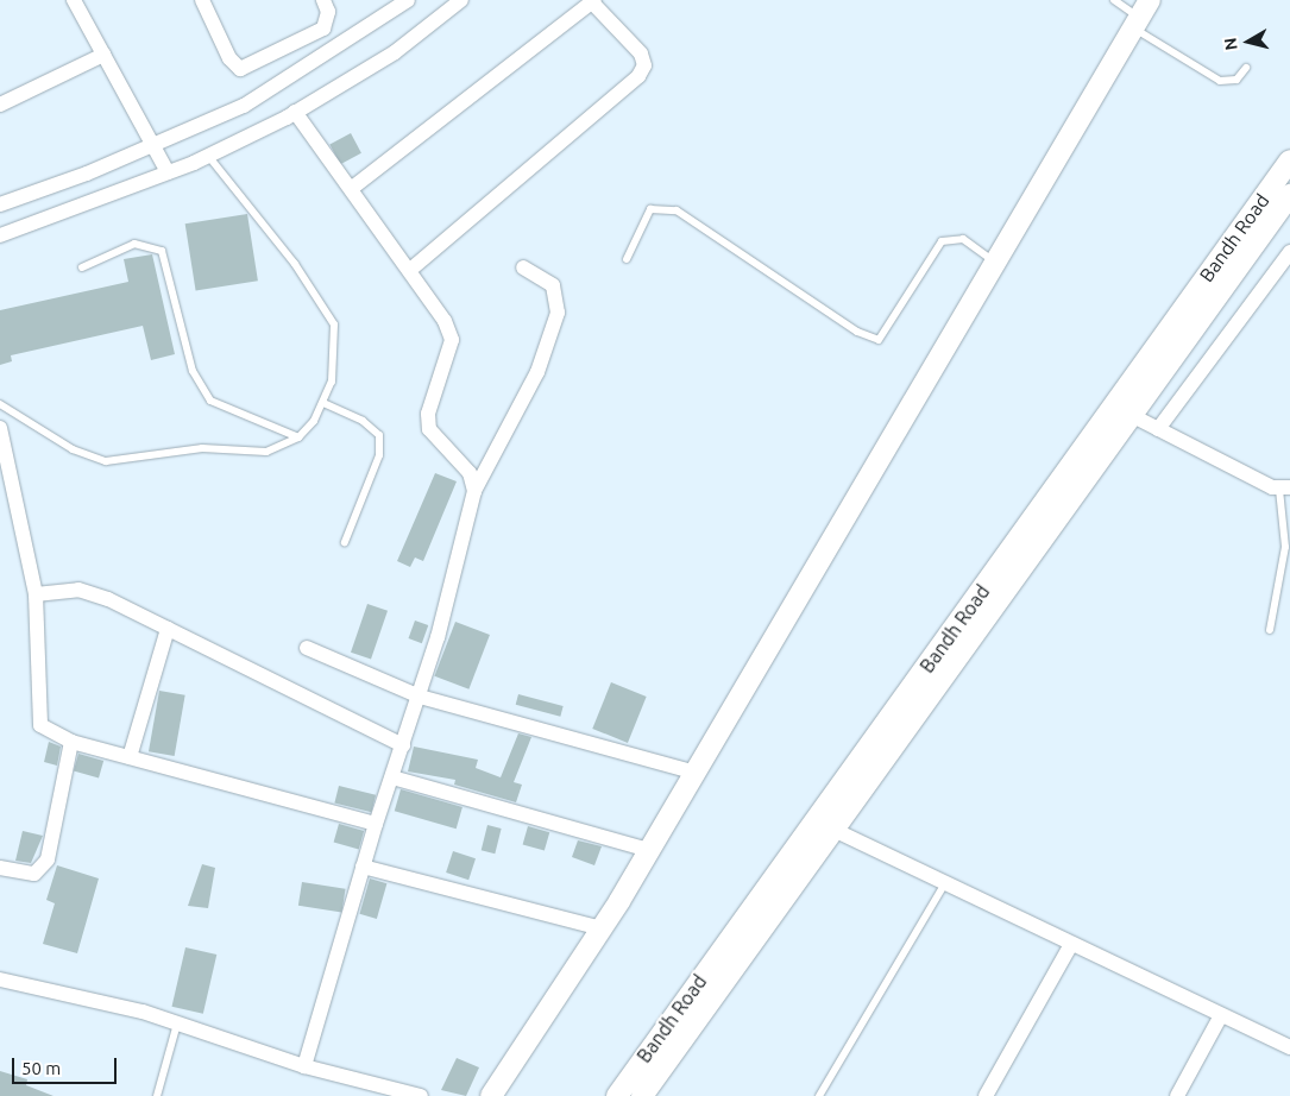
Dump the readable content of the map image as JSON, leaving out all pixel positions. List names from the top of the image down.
{
  "streets": {
    "main road": ["Bandh Road"]
  },
  "scale_bar": "50 m",
  "north": "left"
}
